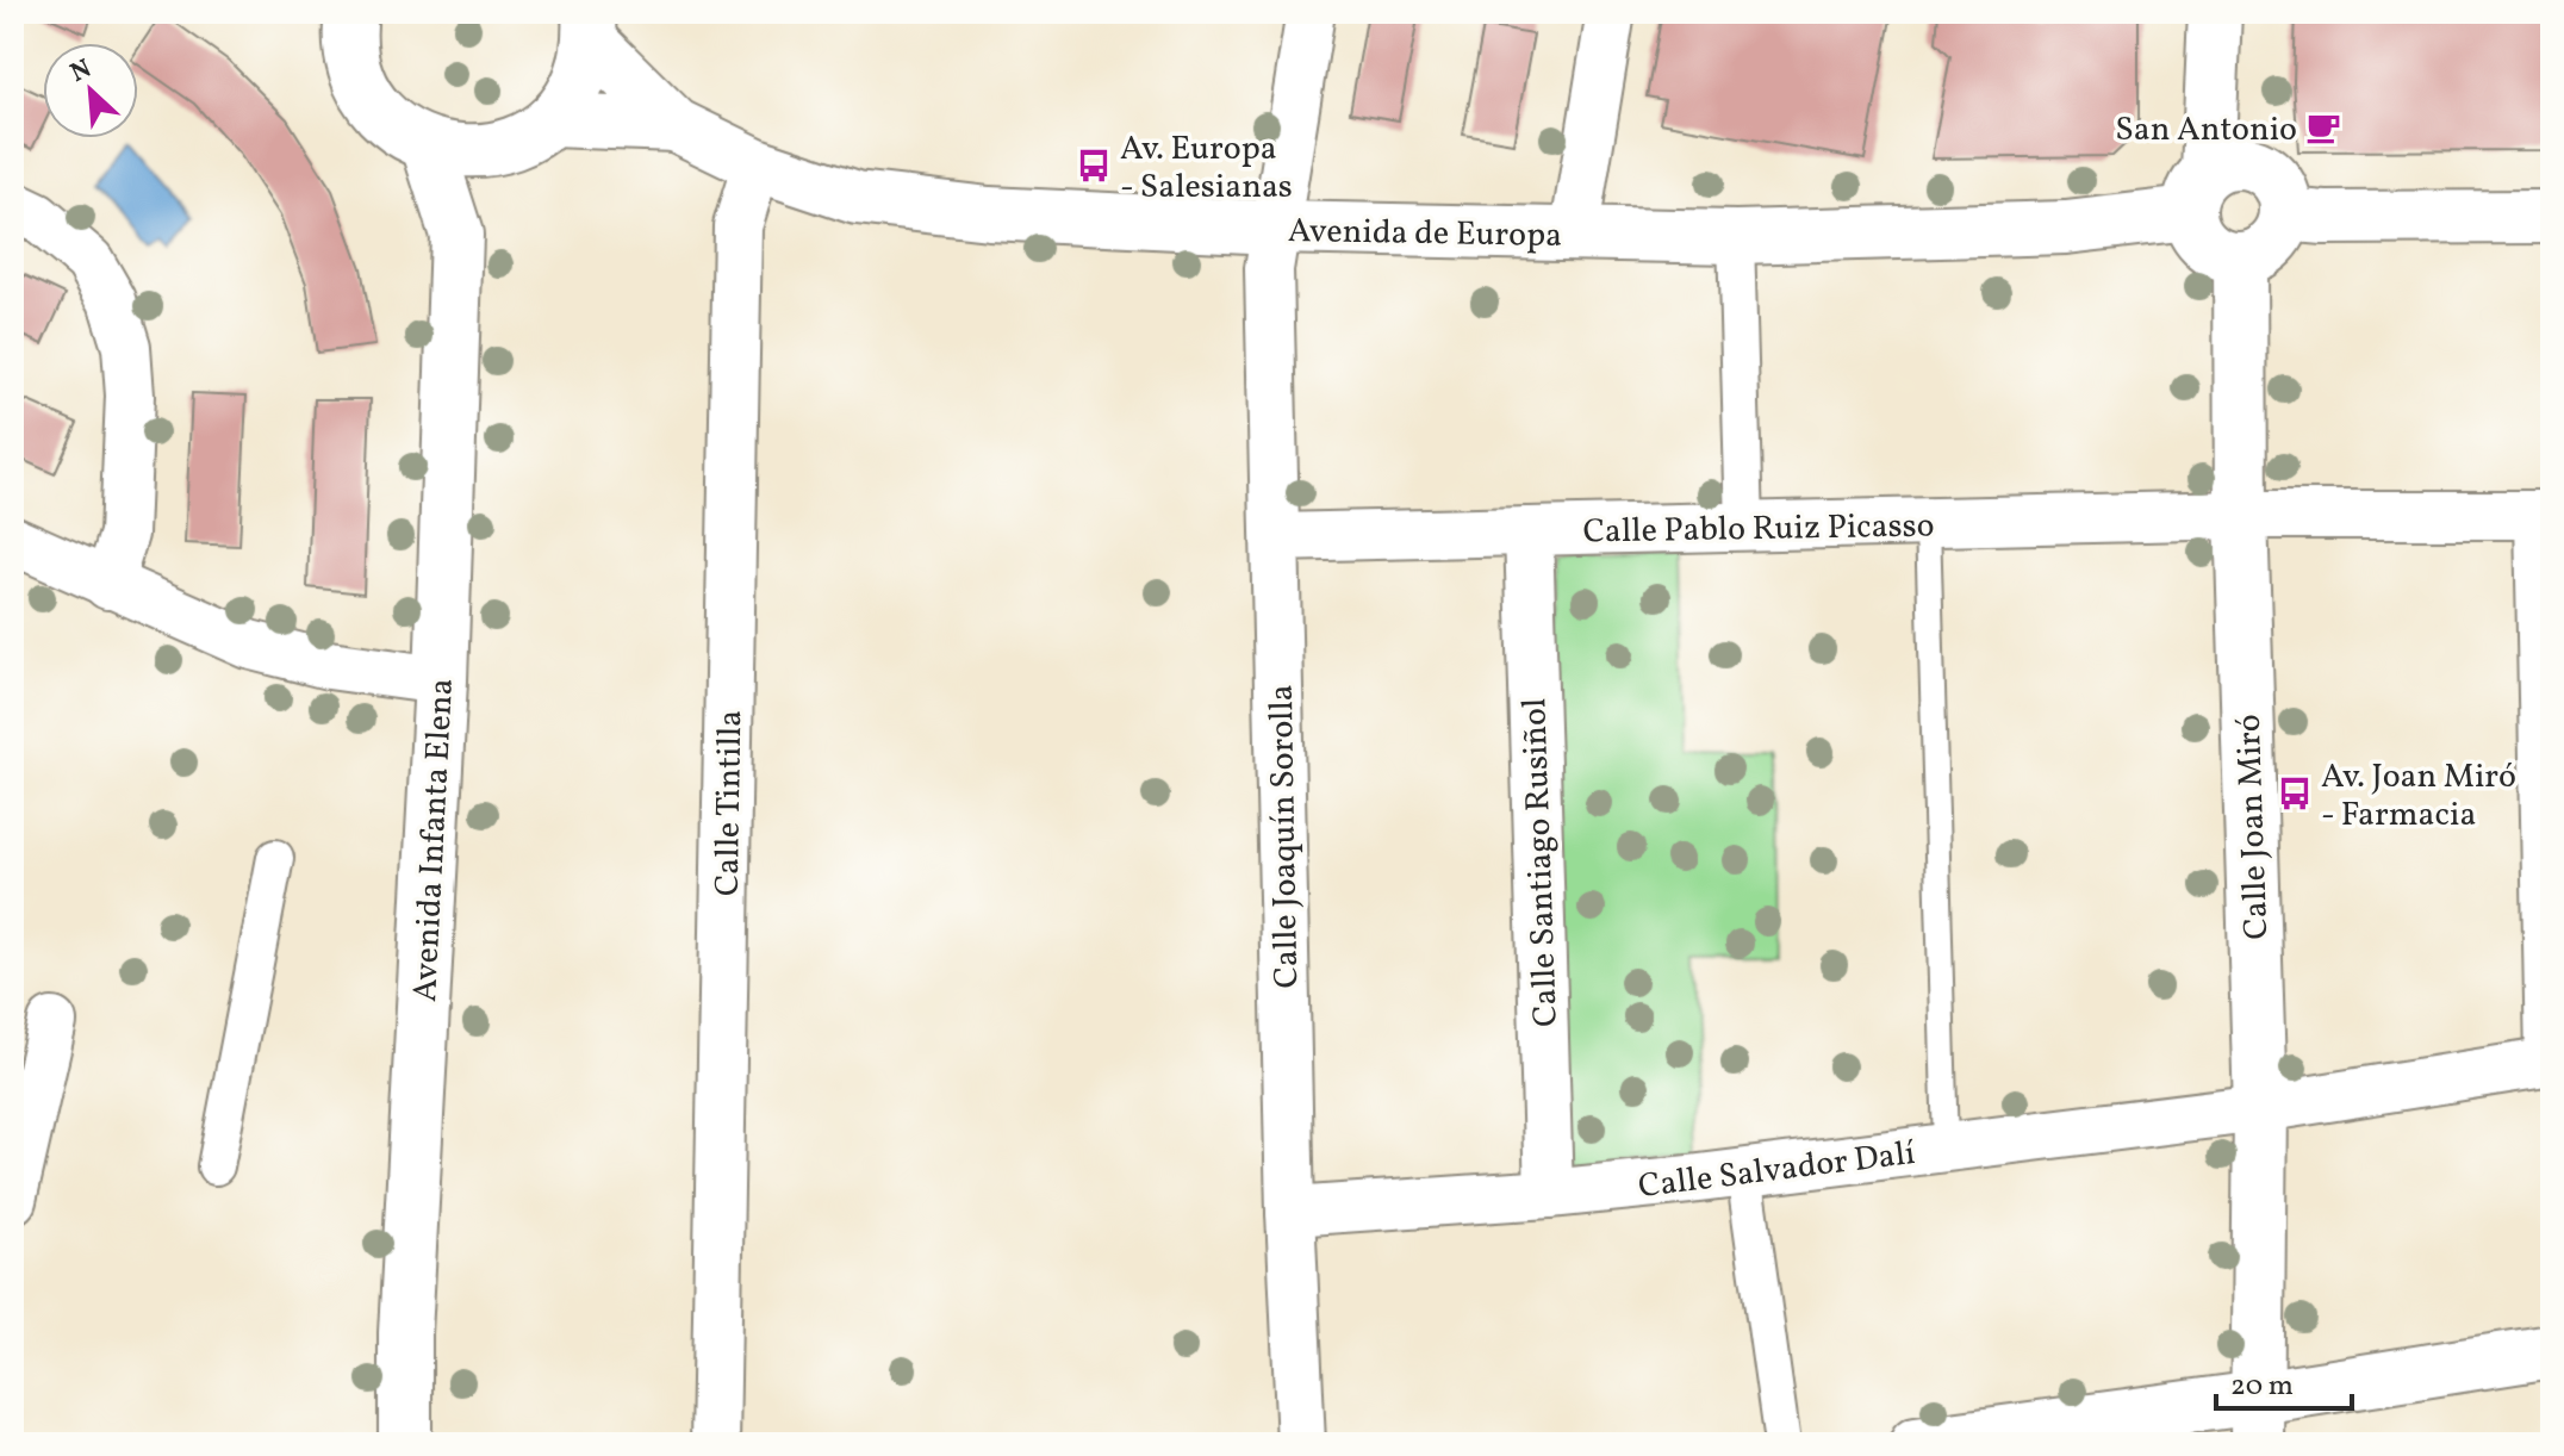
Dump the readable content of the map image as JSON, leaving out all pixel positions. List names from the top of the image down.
{
  "streets": {
    "street": [
      "Avenida de Europa",
      "Calle Pablo Ruiz Picasso",
      "Calle Tintilla",
      "Calle Joan Miró",
      "Calle Joaquín Sorolla",
      "Avenida Infanta Elena",
      "Calle Santiago Rusiñol",
      "Calle Salvador Dalí"
    ]
  },
  "crossings": [
    ["Avenida de Europa", "Calle Tintilla"],
    ["Avenida de Europa", "Calle Joan Miró"],
    ["Avenida de Europa", "Calle Joaquín Sorolla"],
    ["Calle Pablo Ruiz Picasso", "Calle Joan Miró"],
    ["Calle Pablo Ruiz Picasso", "Calle Joaquín Sorolla"],
    ["Calle Pablo Ruiz Picasso", "Calle Santiago Rusiñol"],
    ["Calle Joan Miró", "Calle Salvador Dalí"],
    ["Calle Joaquín Sorolla", "Calle Salvador Dalí"],
    ["Calle Santiago Rusiñol", "Calle Salvador Dalí"]
  ],
  "places": {
    "cafe": ["San Antonio"],
    "bus stop": ["Av. Europa - Salesianas", "Av. Joan Miró - Farmacia"]
  },
  "scale_bar": "20 m",
  "north": "top left"
}
